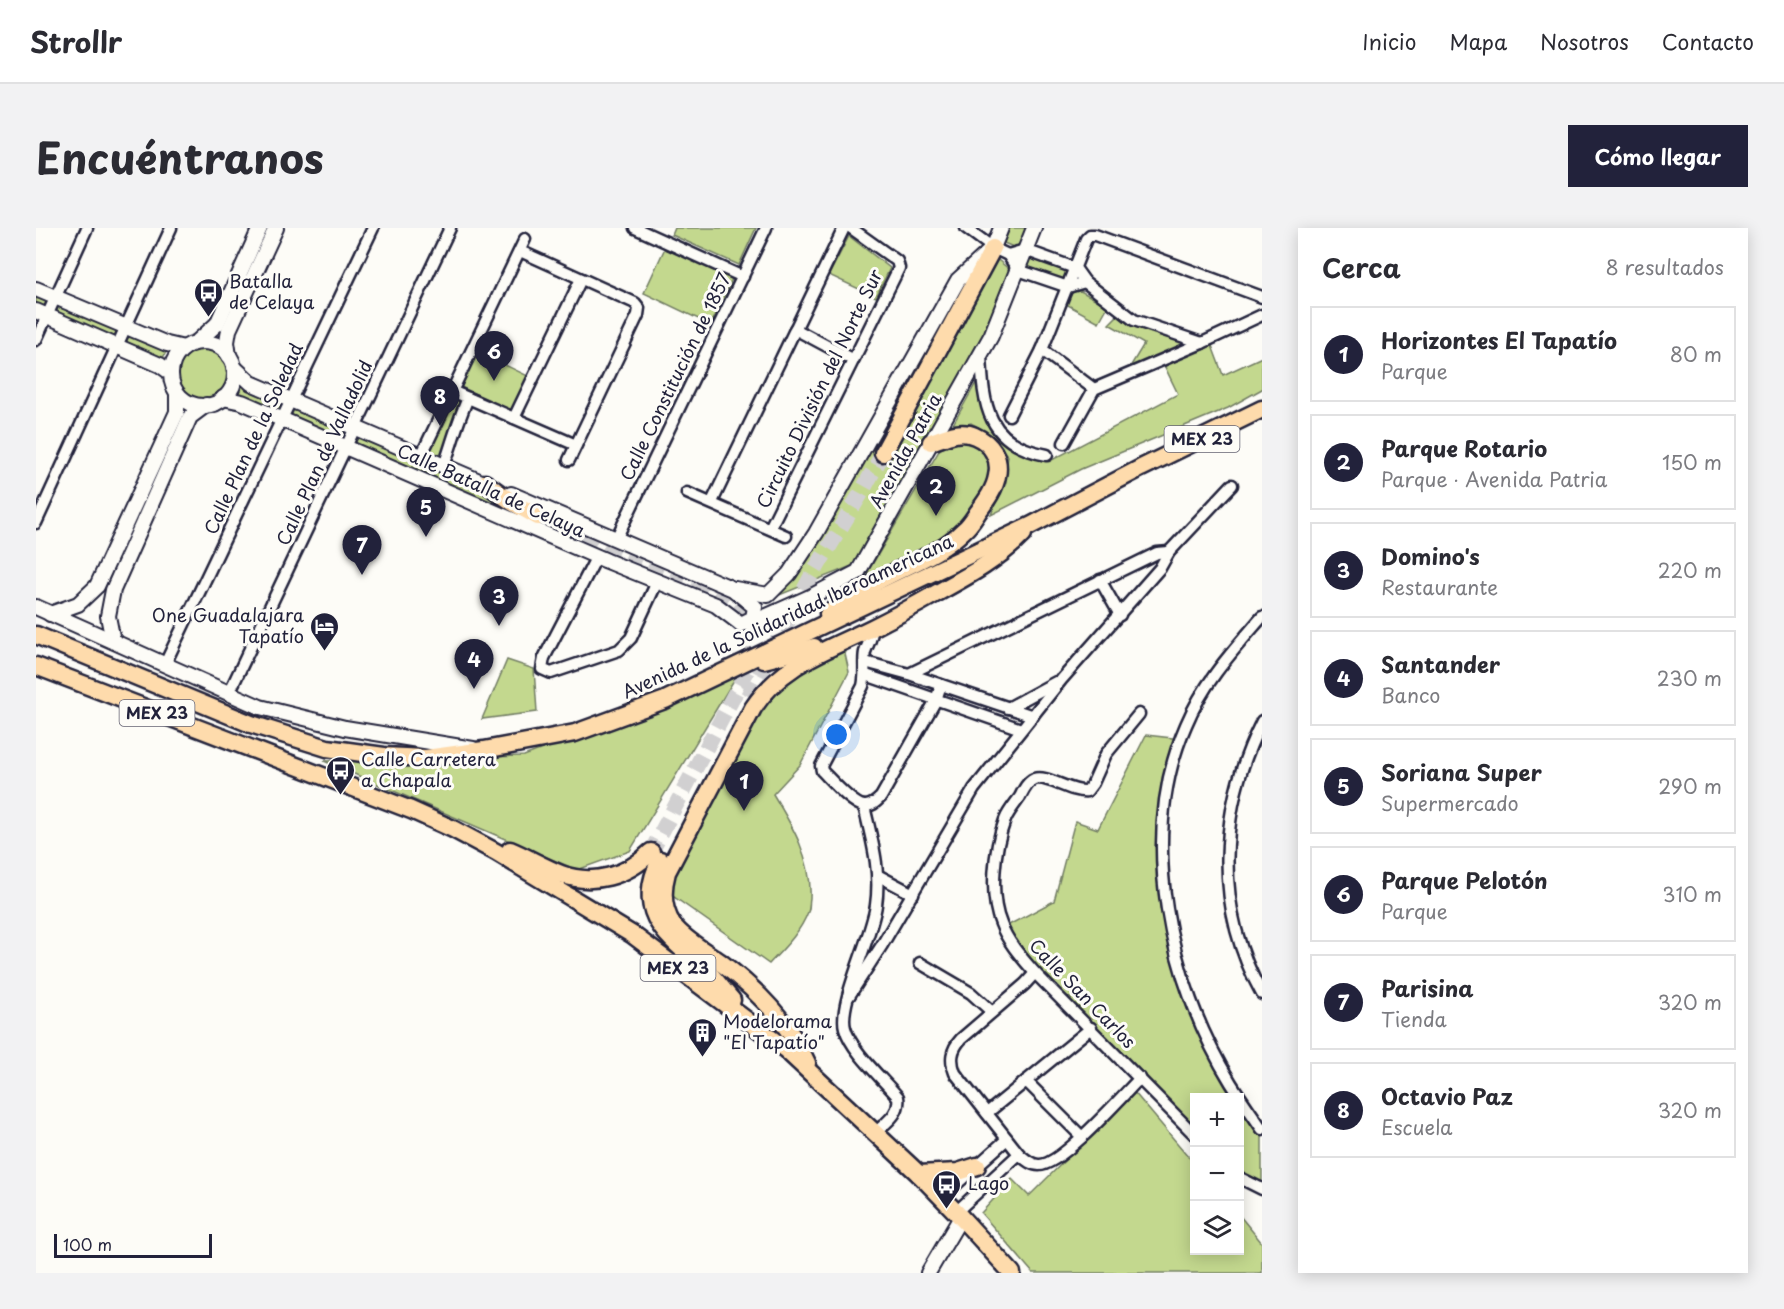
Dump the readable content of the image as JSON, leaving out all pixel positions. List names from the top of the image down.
{
  "streets": {
    "highway": ["MEX 23", "Avenida de la Solidaridad Iberoamericana"],
    "street": [
      "Calle Constitución de 1857",
      "Circuito División del Norte Sur",
      "Calle Plan de la Soledad",
      "Avenida Patria",
      "Calle Plan de Valladolid",
      "Calle Batalla de Celaya",
      "Calle San Carlos"
    ]
  },
  "crossings": [
    ["Calle Constitución de 1857", "Calle Batalla de Celaya"],
    ["Calle Plan de la Soledad", "Calle Batalla de Celaya"],
    ["Avenida Patria", "Calle Batalla de Celaya"],
    ["Calle Plan de Valladolid", "Calle Batalla de Celaya"]
  ],
  "places": {
    "bus stop": ["Batalla de Celaya", "Calle Carretera a Chapala", "Lago"],
    "hotel": ["One Guadalajara Tapatío"],
    "building": ["Modelorama \"El Tapatío\""]
  },
  "scale_bar": "100 m",
  "page": {
    "header": "Strollr",
    "nav": [
      "Inicio",
      "Mapa",
      "Nosotros",
      "Contacto"
    ],
    "title": "Encuéntranos",
    "buttons": "Cómo llegar",
    "heading": ["Cerca", "8 resultados"],
    "list": [
      {
        "mark": "1",
        "name": "Horizontes El Tapatío",
        "note": "Parque",
        "value": "80 m"
      },
      {
        "mark": "2",
        "name": "Parque Rotario",
        "note": "Parque · Avenida Patria",
        "value": "150 m"
      },
      {
        "mark": "3",
        "name": "Domino's",
        "note": "Restaurante",
        "value": "220 m"
      },
      {
        "mark": "4",
        "name": "Santander",
        "note": "Banco",
        "value": "230 m"
      },
      {
        "mark": "5",
        "name": "Soriana Super",
        "note": "Supermercado",
        "value": "290 m"
      },
      {
        "mark": "6",
        "name": "Parque Pelotón",
        "note": "Parque",
        "value": "310 m"
      },
      {
        "mark": "7",
        "name": "Parisina",
        "note": "Tienda",
        "value": "320 m"
      },
      {
        "mark": "8",
        "name": "Octavio Paz",
        "note": "Escuela",
        "value": "320 m"
      }
    ],
    "pins": [
      "6",
      "8",
      "2",
      "5",
      "7",
      "3",
      "4",
      "1"
    ],
    "map_buttons": ["+", "−"],
    "scale": "100 m"
  }
}
